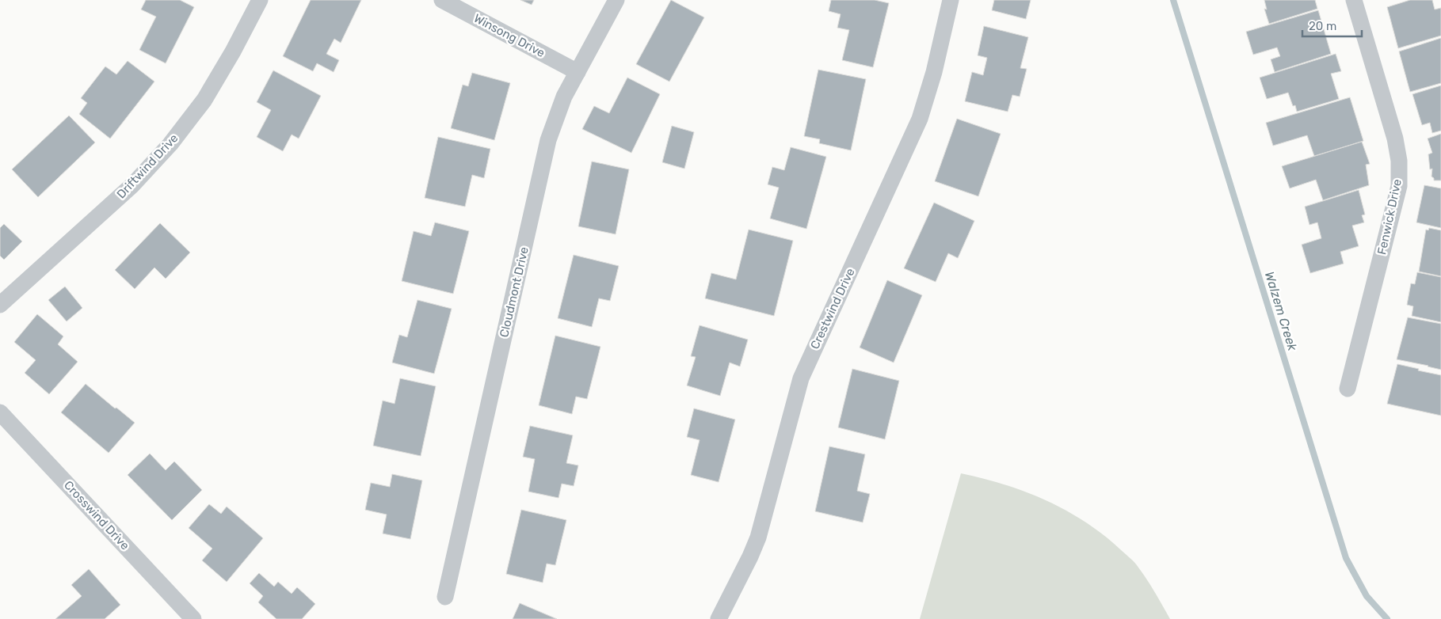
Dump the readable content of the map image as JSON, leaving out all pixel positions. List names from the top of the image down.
{
  "streets": {
    "street": [
      "Winsong Drive",
      "Driftwind Drive",
      "Fenwick Drive",
      "Cloudmont Drive",
      "Crestwind Drive",
      "Crosswind Drive"
    ]
  },
  "crossings": [
    ["Winsong Drive", "Cloudmont Drive"]
  ],
  "water": ["Walzem Creek"],
  "scale_bar": "20 m"
}
